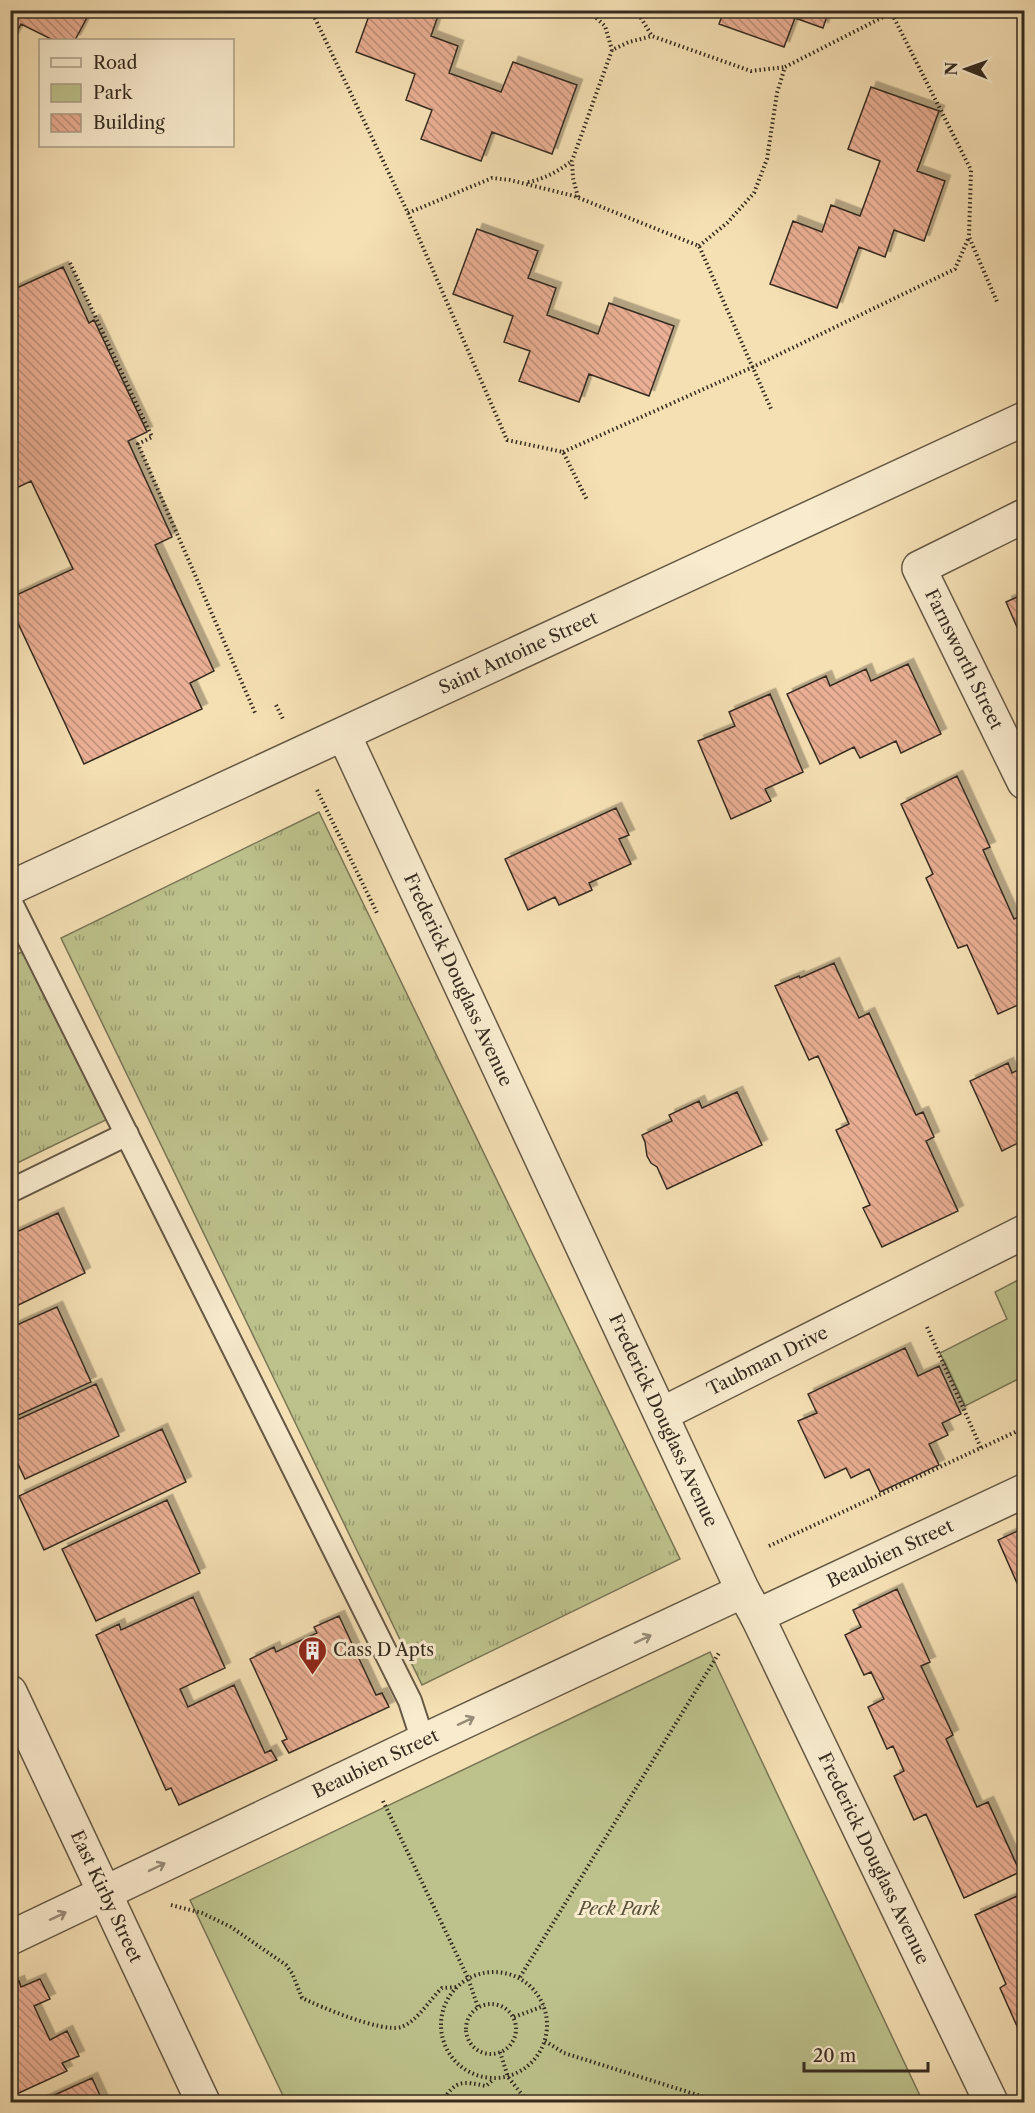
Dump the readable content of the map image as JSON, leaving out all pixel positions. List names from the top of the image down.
{
  "streets": {
    "street": [
      "Saint Antoine Street",
      "Farnsworth Street",
      "Frederick Douglass Avenue",
      "Taubman Drive",
      "Beaubien Street",
      "East Kirby Street"
    ]
  },
  "crossings": [
    ["Saint Antoine Street", "Frederick Douglass Avenue"],
    ["Frederick Douglass Avenue", "Taubman Drive"],
    ["Frederick Douglass Avenue", "Beaubien Street"],
    ["Beaubien Street", "East Kirby Street"]
  ],
  "one_way": ["Beaubien Street"],
  "parks": ["Peck Park"],
  "places": {
    "building": ["Cass D Apts"]
  },
  "legend": ["Road", "Park", "Building"],
  "scale_bar": "20 m",
  "north": "left"
}
